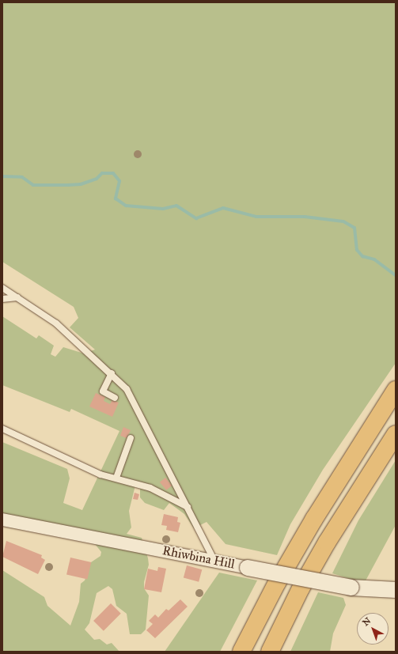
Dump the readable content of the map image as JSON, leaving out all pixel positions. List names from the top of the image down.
{
  "streets": {
    "street": ["Rhiwbina Hill"]
  },
  "north": "top left"
}
